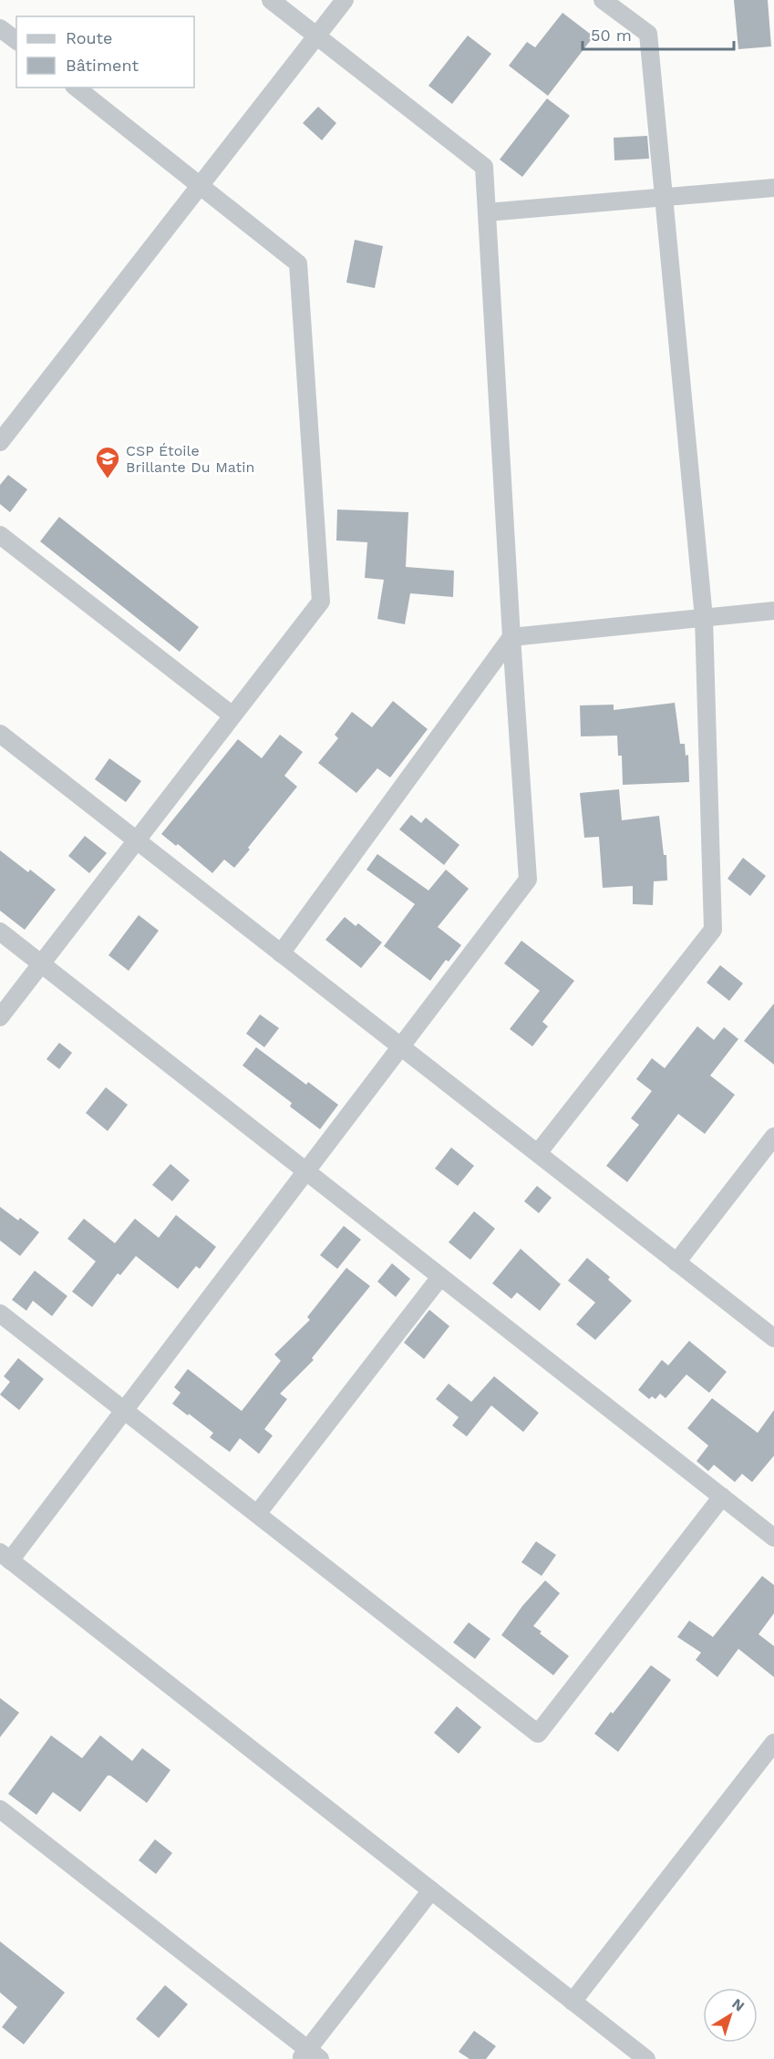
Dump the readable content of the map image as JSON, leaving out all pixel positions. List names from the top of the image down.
{
  "places": {
    "school or university": ["CSP Étoile Brillante Du Matin"]
  },
  "legend": ["Route", "Bâtiment"],
  "scale_bar": "50 m",
  "north": "top right"
}
